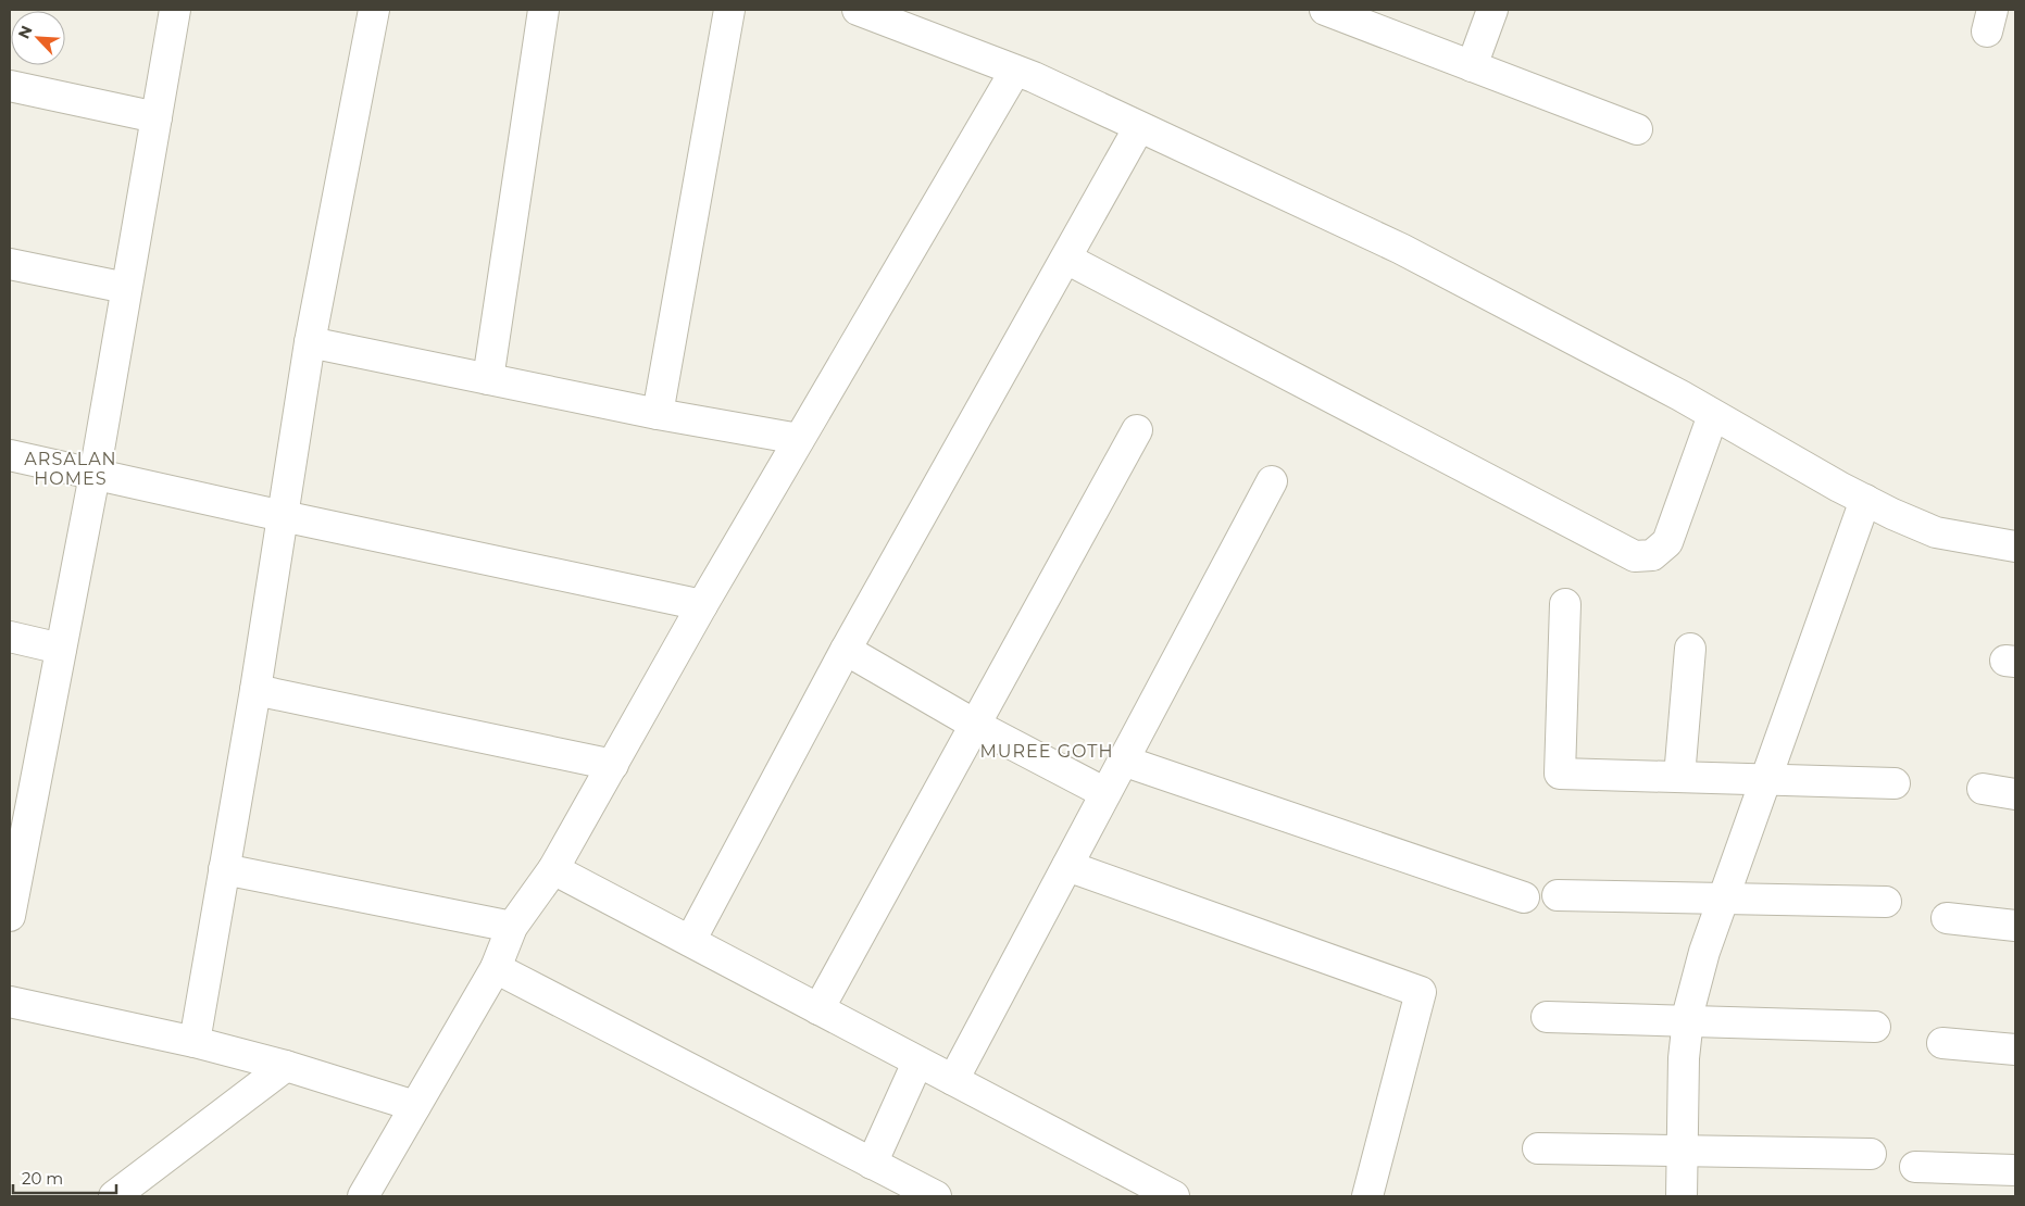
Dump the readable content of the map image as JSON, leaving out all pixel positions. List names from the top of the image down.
{
  "districts": ["ARSALAN HOMES", "MUREE GOTH"],
  "scale_bar": "20 m",
  "north": "top left"
}
